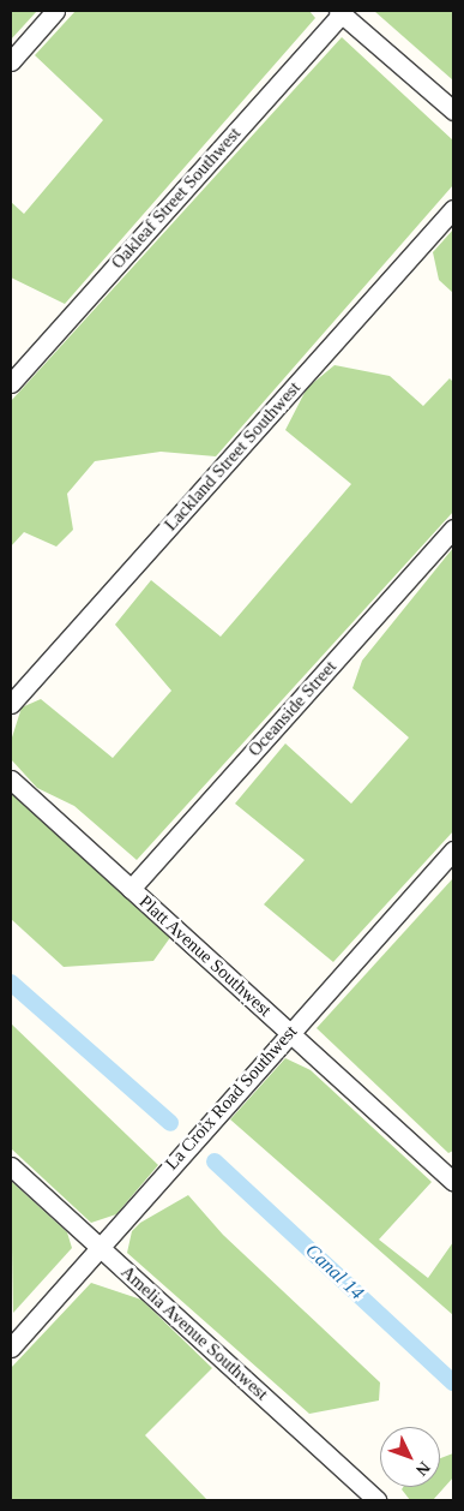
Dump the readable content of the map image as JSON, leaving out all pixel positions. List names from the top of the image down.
{
  "streets": {
    "street": [
      "Oakleaf Street Southwest",
      "Lackland Street Southwest",
      "Oceanside Street",
      "Platt Avenue Southwest",
      "La Croix Road Southwest",
      "Amelia Avenue Southwest"
    ]
  },
  "crossings": [
    ["Oceanside Street", "Platt Avenue Southwest"],
    ["Platt Avenue Southwest", "La Croix Road Southwest"],
    ["La Croix Road Southwest", "Amelia Avenue Southwest"]
  ],
  "water": ["Canal 14"],
  "north": "bottom right"
}
